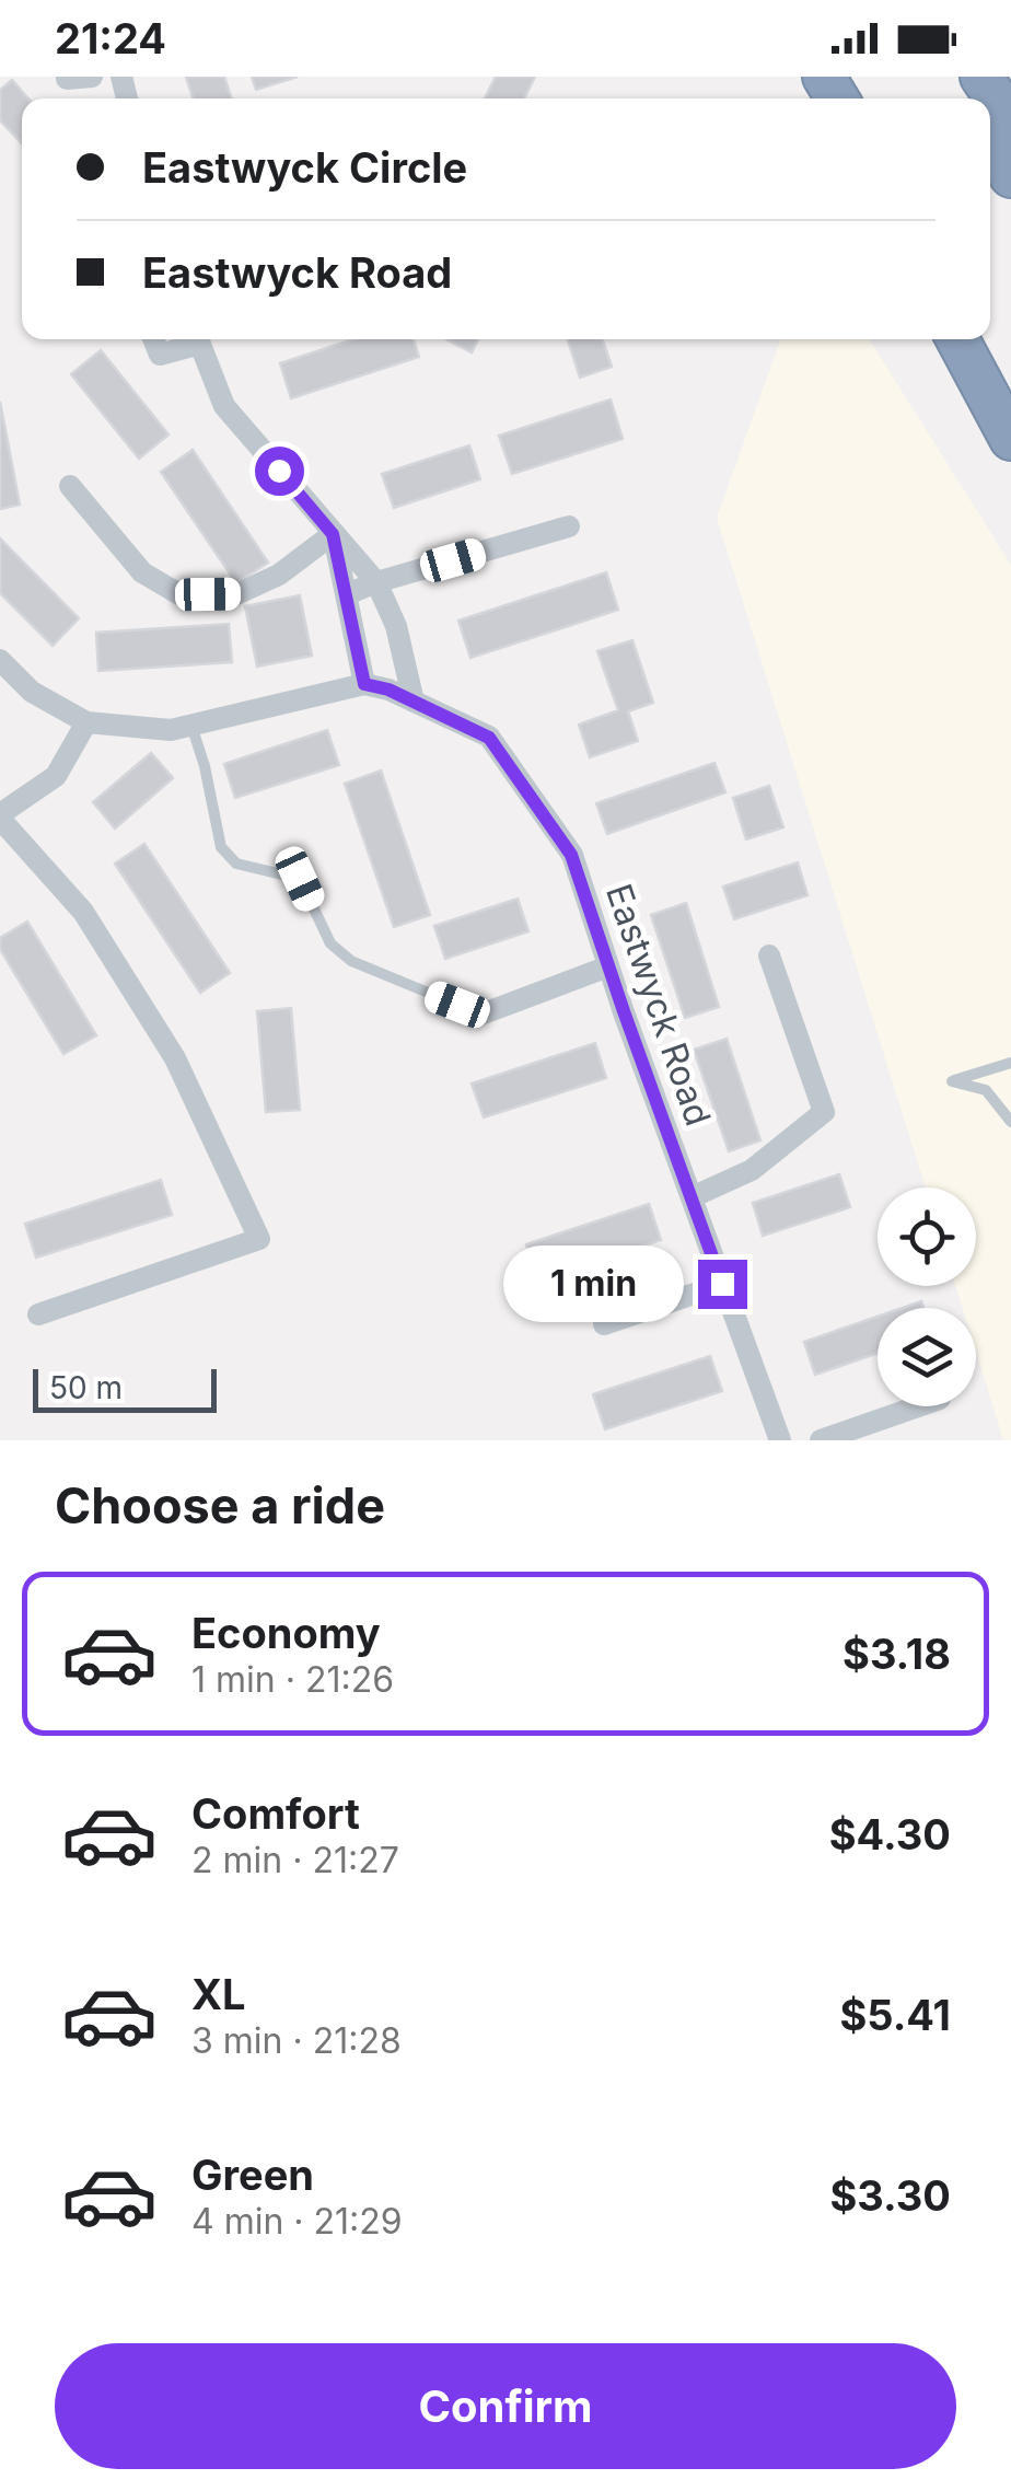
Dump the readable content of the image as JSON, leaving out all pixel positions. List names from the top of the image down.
{
  "streets": {
    "street": ["Eastwyck Road"]
  },
  "scale_bar": "50 m",
  "page": {
    "status": "21:24",
    "banner": ["Eastwyck Circle", "Eastwyck Road"],
    "bubble": "1 min",
    "scale": "50 m",
    "heading": "Choose a ride",
    "list": [
      {
        "name": "Economy",
        "note": "1 min · 21:26",
        "value": "$3.18"
      },
      {
        "name": "Comfort",
        "note": "2 min · 21:27",
        "value": "$4.30"
      },
      {
        "name": "XL",
        "note": "3 min · 21:28",
        "value": "$5.41"
      },
      {
        "name": "Green",
        "note": "4 min · 21:29",
        "value": "$3.30"
      }
    ],
    "buttons": "Confirm"
  }
}
